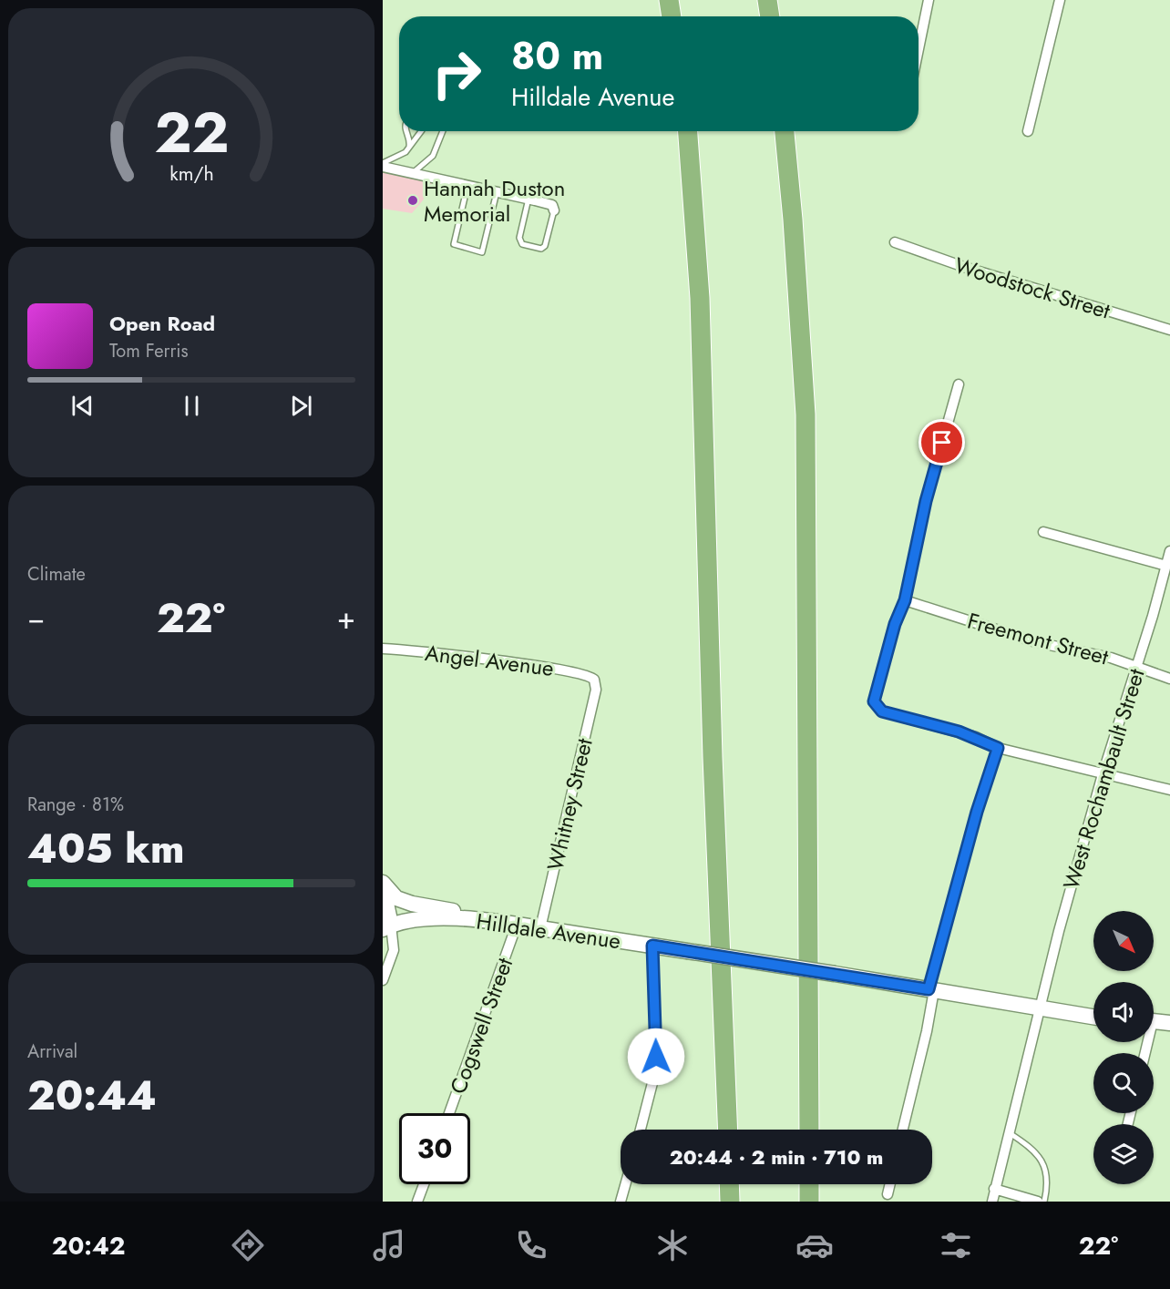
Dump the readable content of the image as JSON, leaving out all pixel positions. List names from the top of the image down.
{
  "streets": {
    "main road": ["Hilldale Avenue"],
    "street": [
      "Woodstock Street",
      "Freemont Street",
      "Angel Avenue",
      "West Rochambault Street",
      "Whitney Street",
      "Cogswell Street"
    ]
  },
  "crossings": [
    ["Freemont Street", "West Rochambault Street"],
    ["Angel Avenue", "Whitney Street"],
    ["West Rochambault Street", "Hilldale Avenue"],
    ["Whitney Street", "Hilldale Avenue"],
    ["Hilldale Avenue", "Cogswell Street"]
  ],
  "places": ["Hannah Duston Memorial"],
  "north": "bottom right",
  "page": {
    "turn": ["80 m", "Hilldale Avenue"],
    "song": ["Open Road", "Tom Ferris"],
    "tile": [
      "Climate",
      ["Range · 81%", "405 km"],
      ["Arrival", "20:44"]
    ],
    "heat": ["−", "22°", "+"],
    "limit": "30",
    "trip": "20:44 · 2 min · 710 m",
    "tabs": ["20:42", "22°"],
    "gauge": ["22", "km/h"]
  }
}
